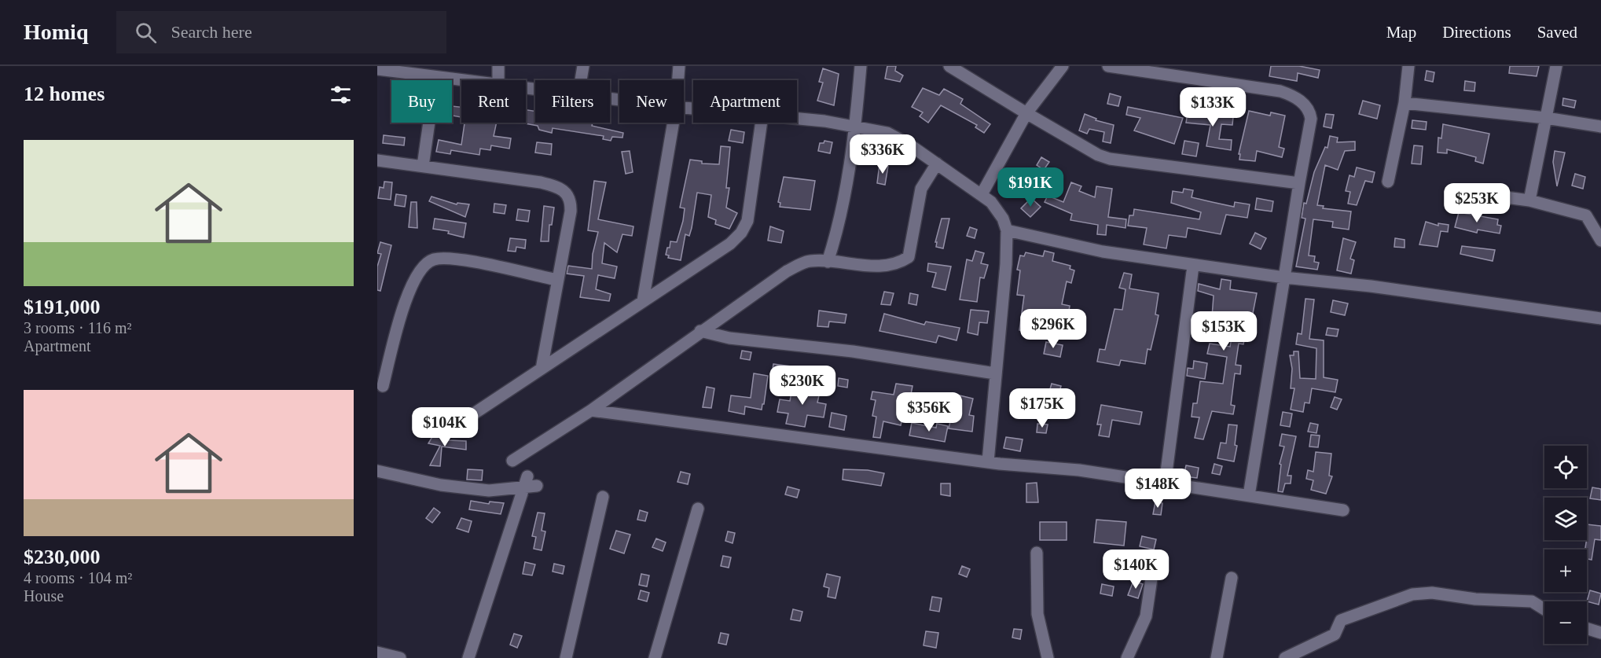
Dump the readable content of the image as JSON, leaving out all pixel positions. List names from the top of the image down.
{
  "page": {
    "header": "Homiq",
    "search": "Search here",
    "nav": ["Map", "Directions", "Saved"],
    "heading": "12 homes",
    "chip": [
      "Buy",
      "Rent",
      "Filters",
      "New",
      "Apartment"
    ],
    "price": [
      "$133K",
      "$336K",
      "$191K",
      "$253K",
      "$296K",
      "$153K",
      "$230K",
      "$175K",
      "$356K",
      "$104K",
      "$148K",
      "$140K"
    ],
    "list": [
      {
        "name": "$191,000",
        "note": "3 rooms · 116 m² · Apartment"
      },
      {
        "name": "$230,000",
        "note": "4 rooms · 104 m² · House"
      }
    ],
    "map_buttons": ["+", "−"]
  }
}
